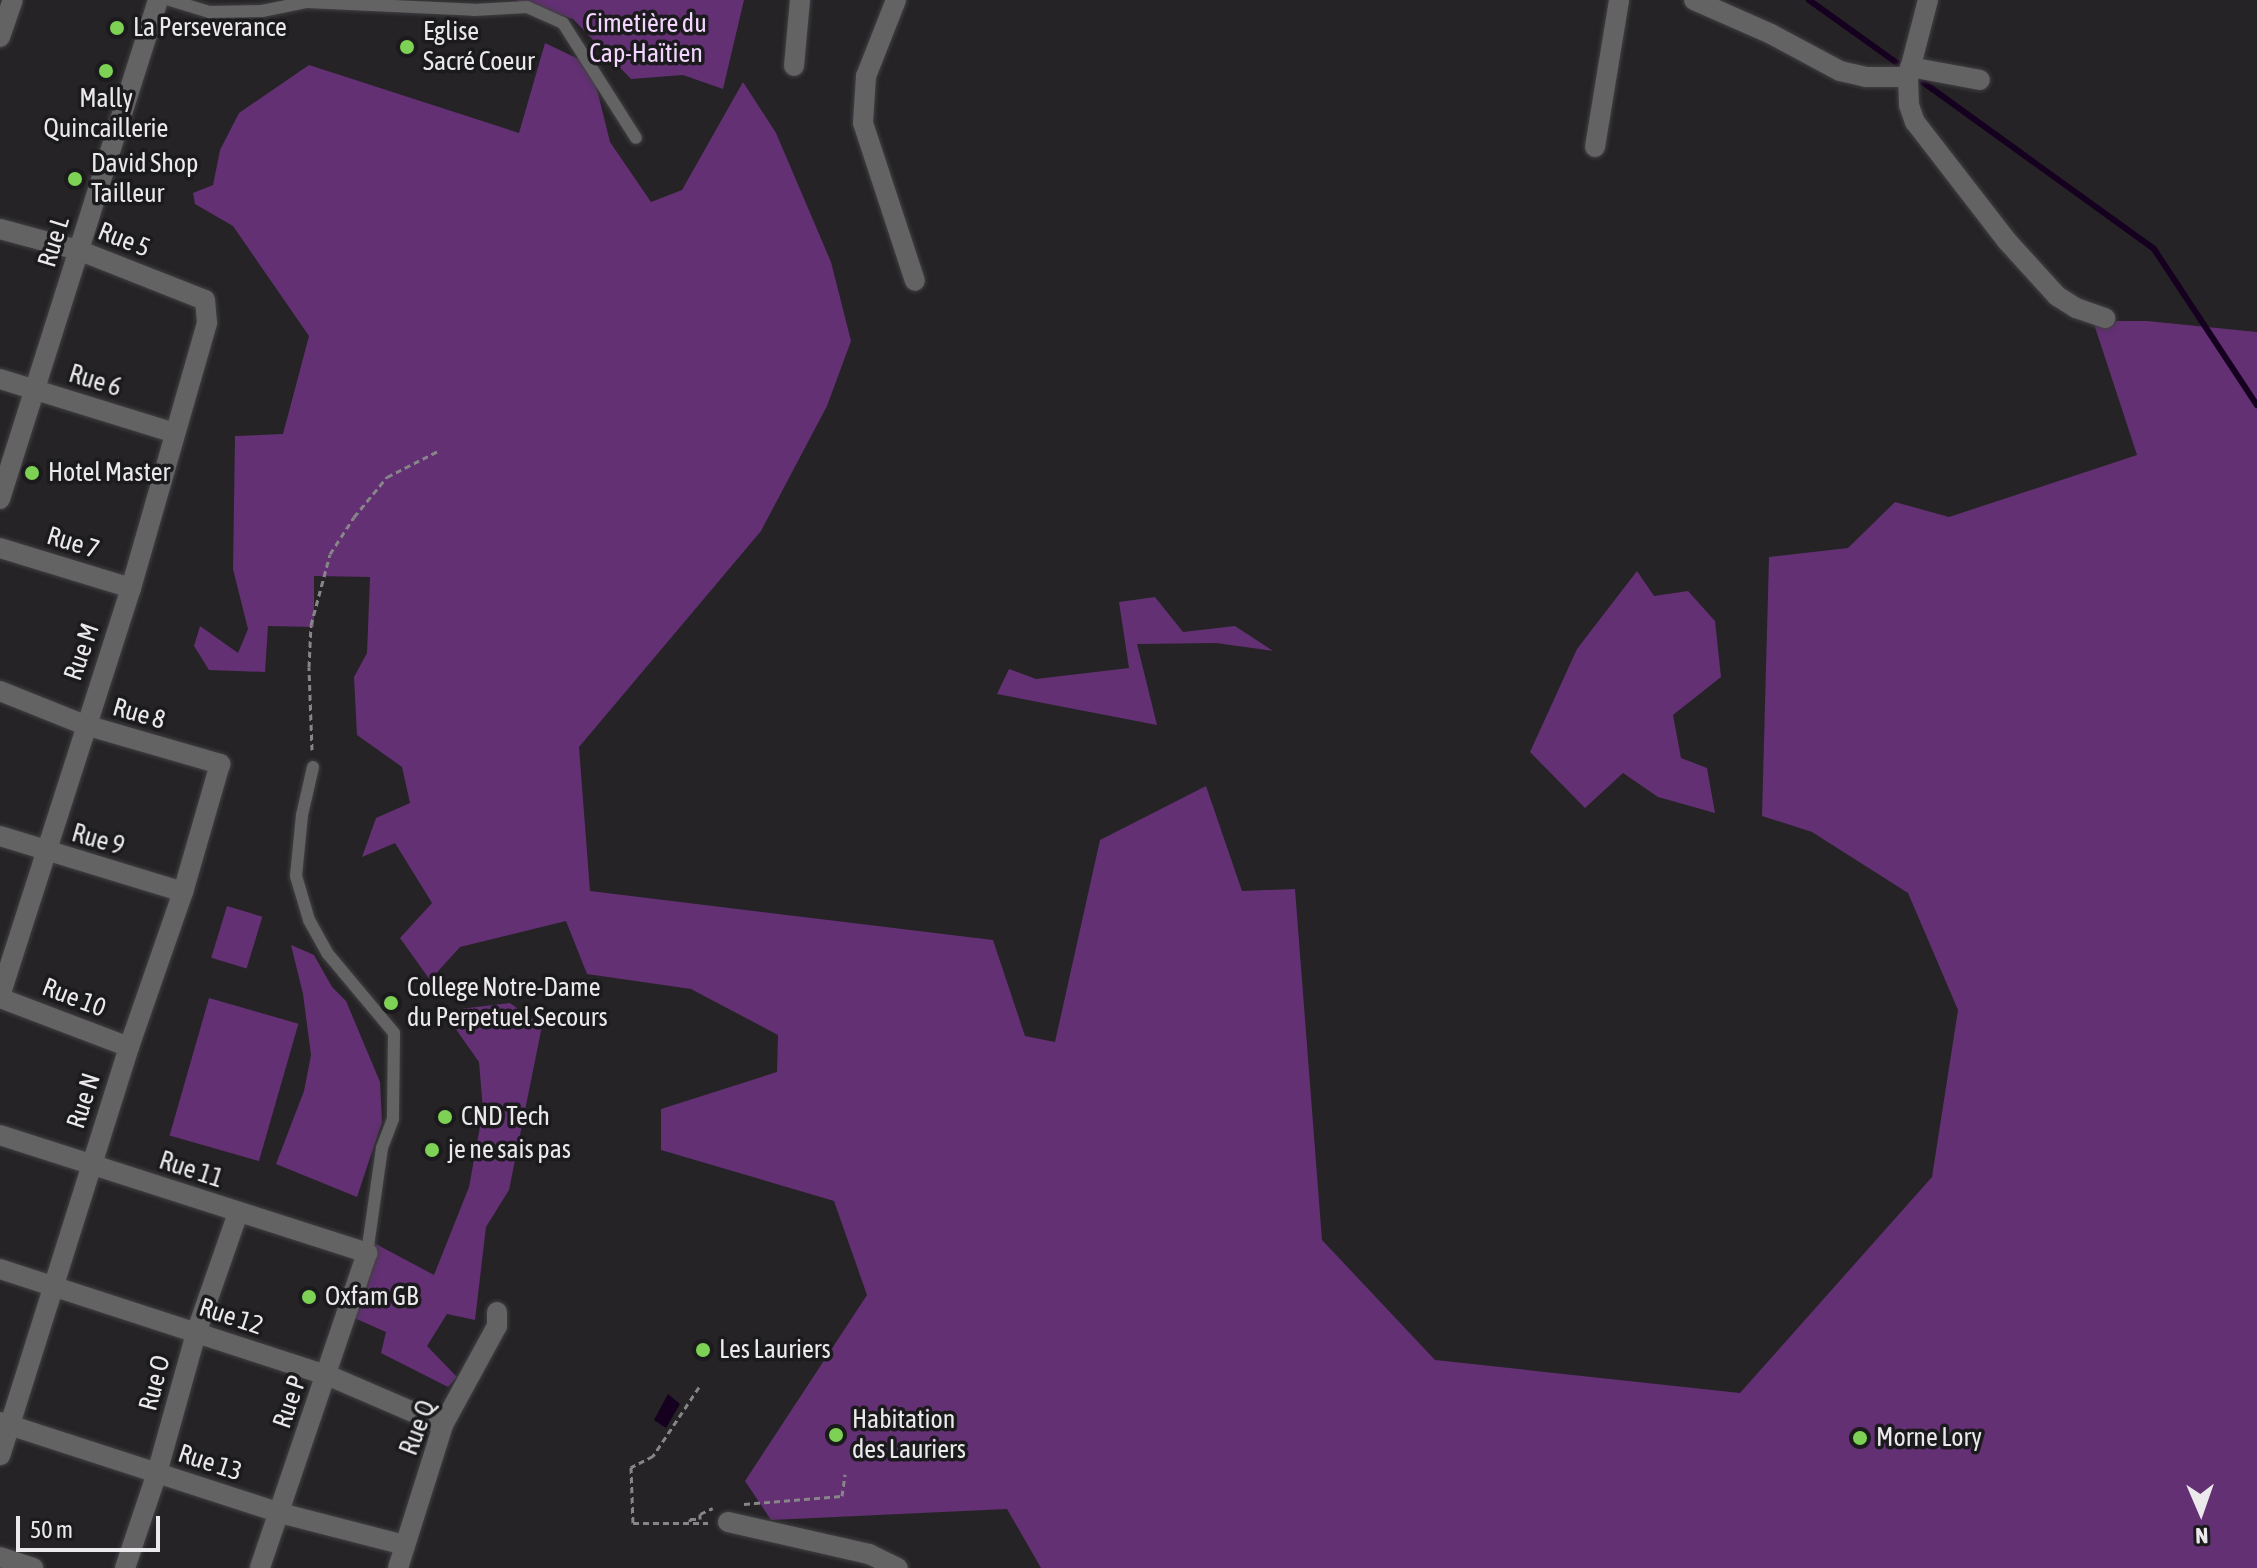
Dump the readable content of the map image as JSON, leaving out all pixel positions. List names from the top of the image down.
{
  "streets": {
    "street": [
      "Rue 5",
      "Rue L",
      "Rue 6",
      "Rue 7",
      "Rue M",
      "Rue 8",
      "Rue 9",
      "Rue 10",
      "Rue N",
      "Rue 11",
      "Rue 12",
      "Rue O",
      "Rue P",
      "Rue Q",
      "Rue 13"
    ]
  },
  "crossings": [
    ["Rue 5", "Rue L"],
    ["Rue 5", "Rue M"],
    ["Rue L", "Rue 6"],
    ["Rue 6", "Rue M"],
    ["Rue 7", "Rue M"],
    ["Rue M", "Rue 8"],
    ["Rue M", "Rue 9"],
    ["Rue M", "Rue 10"],
    ["Rue 8", "Rue N"],
    ["Rue 9", "Rue N"],
    ["Rue 10", "Rue N"],
    ["Rue N", "Rue 11"],
    ["Rue N", "Rue 12"],
    ["Rue N", "Rue 13"],
    ["Rue 11", "Rue O"],
    ["Rue 11", "Rue P"],
    ["Rue 12", "Rue O"],
    ["Rue 12", "Rue P"],
    ["Rue 12", "Rue Q"],
    ["Rue O", "Rue 13"],
    ["Rue P", "Rue 13"],
    ["Rue Q", "Rue 13"]
  ],
  "parks": ["Cimetière du Cap-Haïtien"],
  "places": [
    "La Perseverance",
    "Eglise Sacré Coeur",
    "Mally Quincaillerie",
    "David Shop Tailleur",
    "Hotel Master",
    "College Notre-Dame du Perpetuel Secours",
    "CND Tech",
    "je ne sais pas",
    "Oxfam GB",
    "Les Lauriers",
    "Habitation des Lauriers",
    "Morne Lory"
  ],
  "scale_bar": "50 m",
  "north": "bottom"
}
